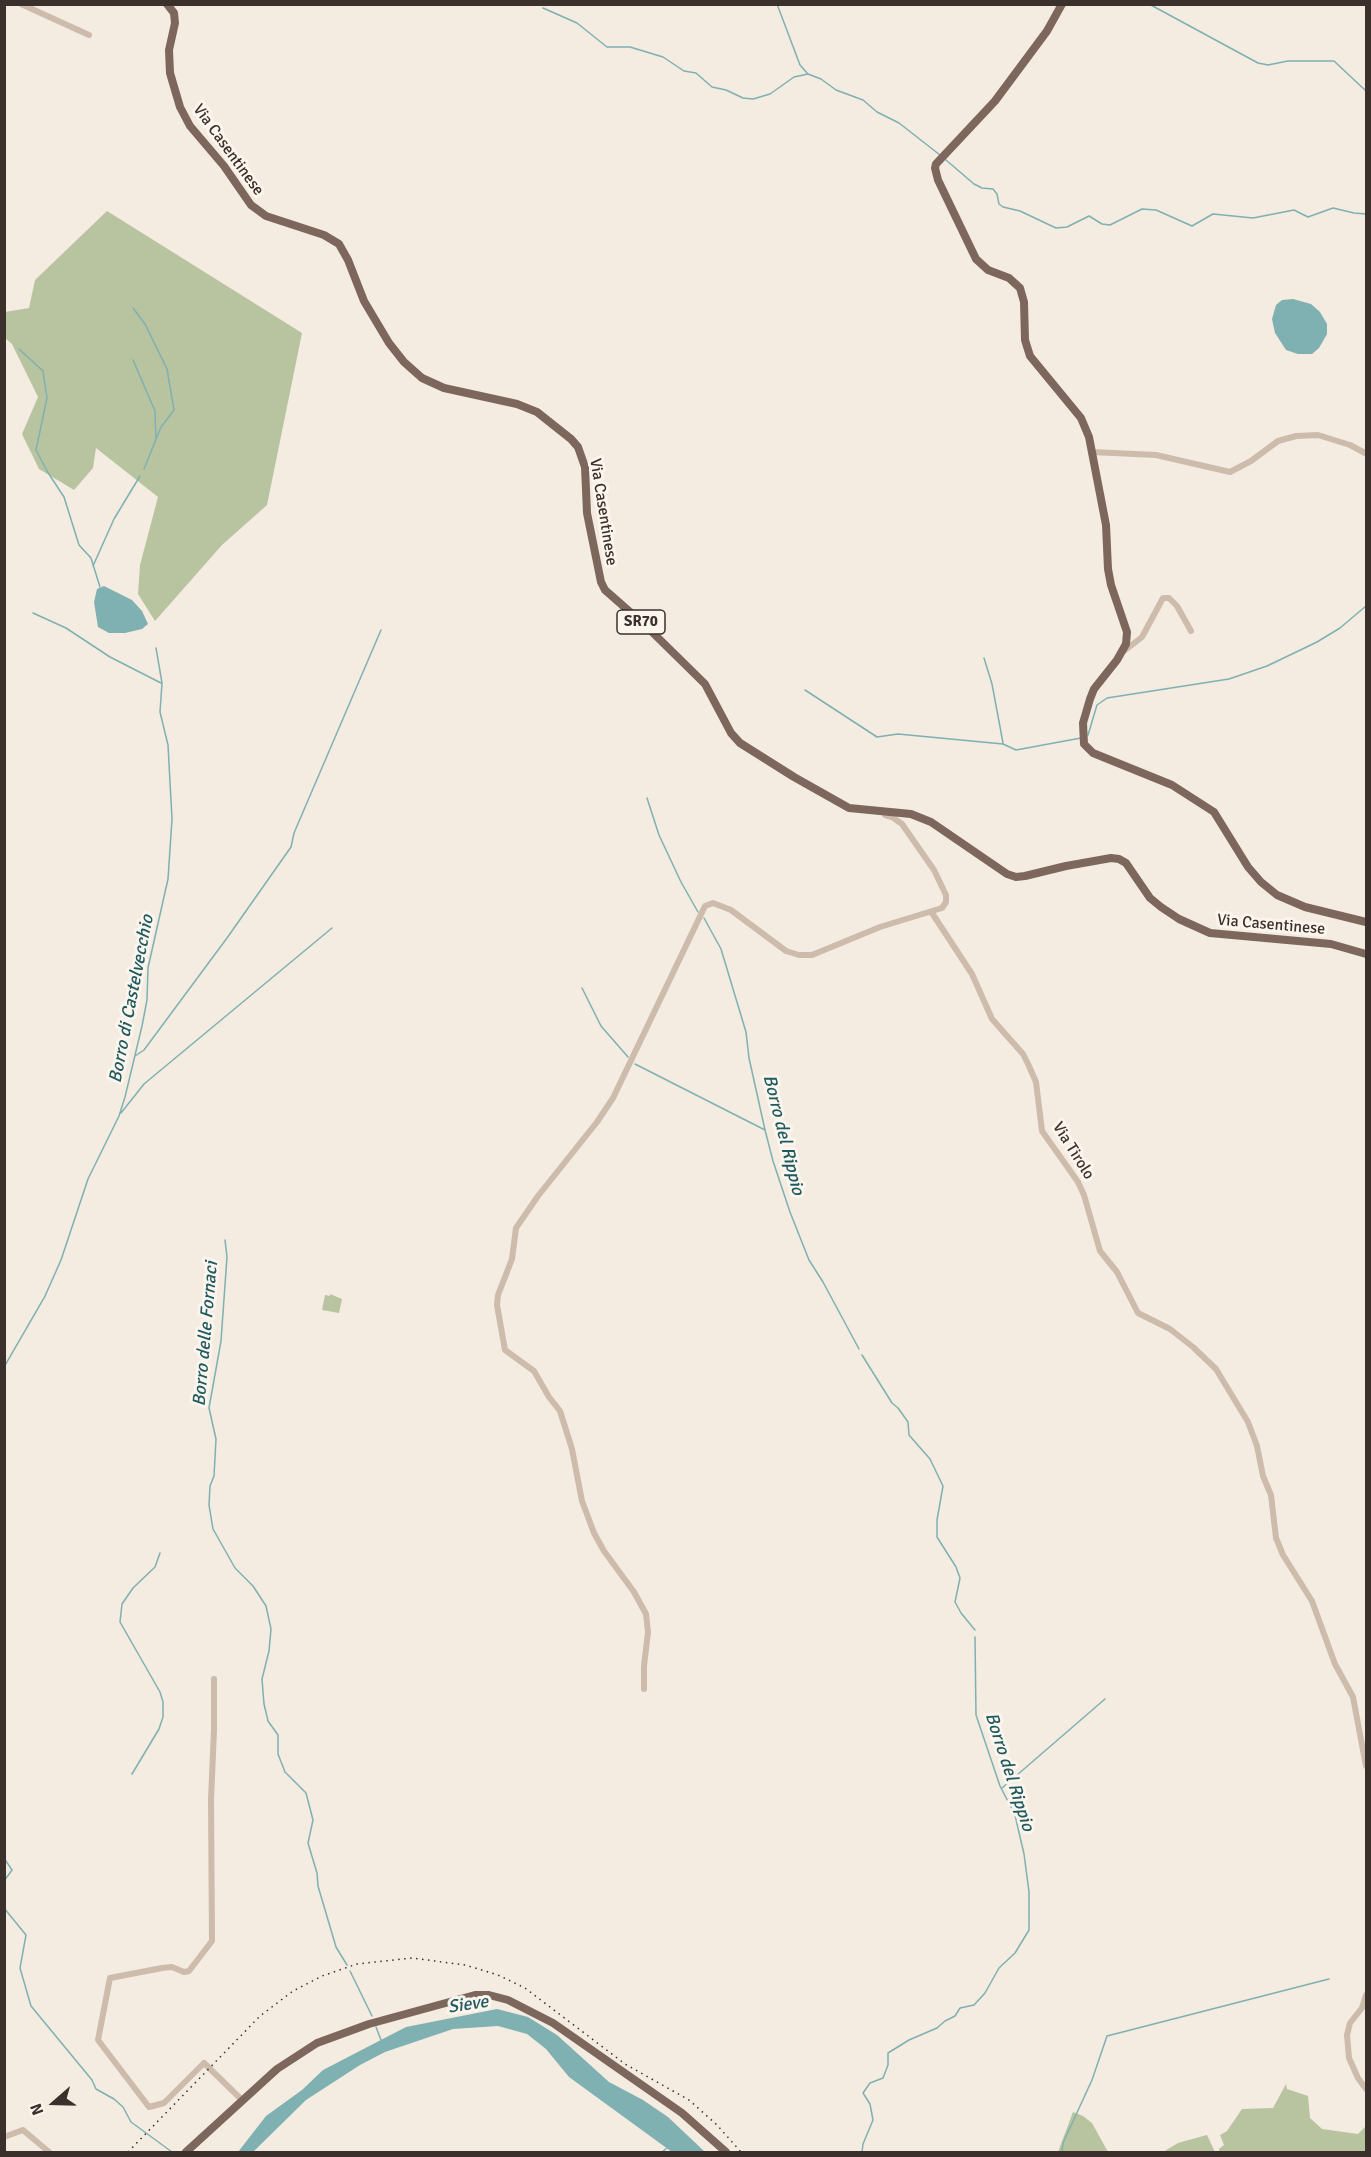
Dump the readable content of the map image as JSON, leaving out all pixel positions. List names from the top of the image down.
{
  "streets": {
    "main road": ["Via Casentinese", "SR70"],
    "street": ["Via Tirolo"]
  },
  "water": [
    "Borro di Castelvecchio",
    "Borro del Rippio",
    "Borro delle Fornaci",
    "Sieve"
  ],
  "north": "left"
}
